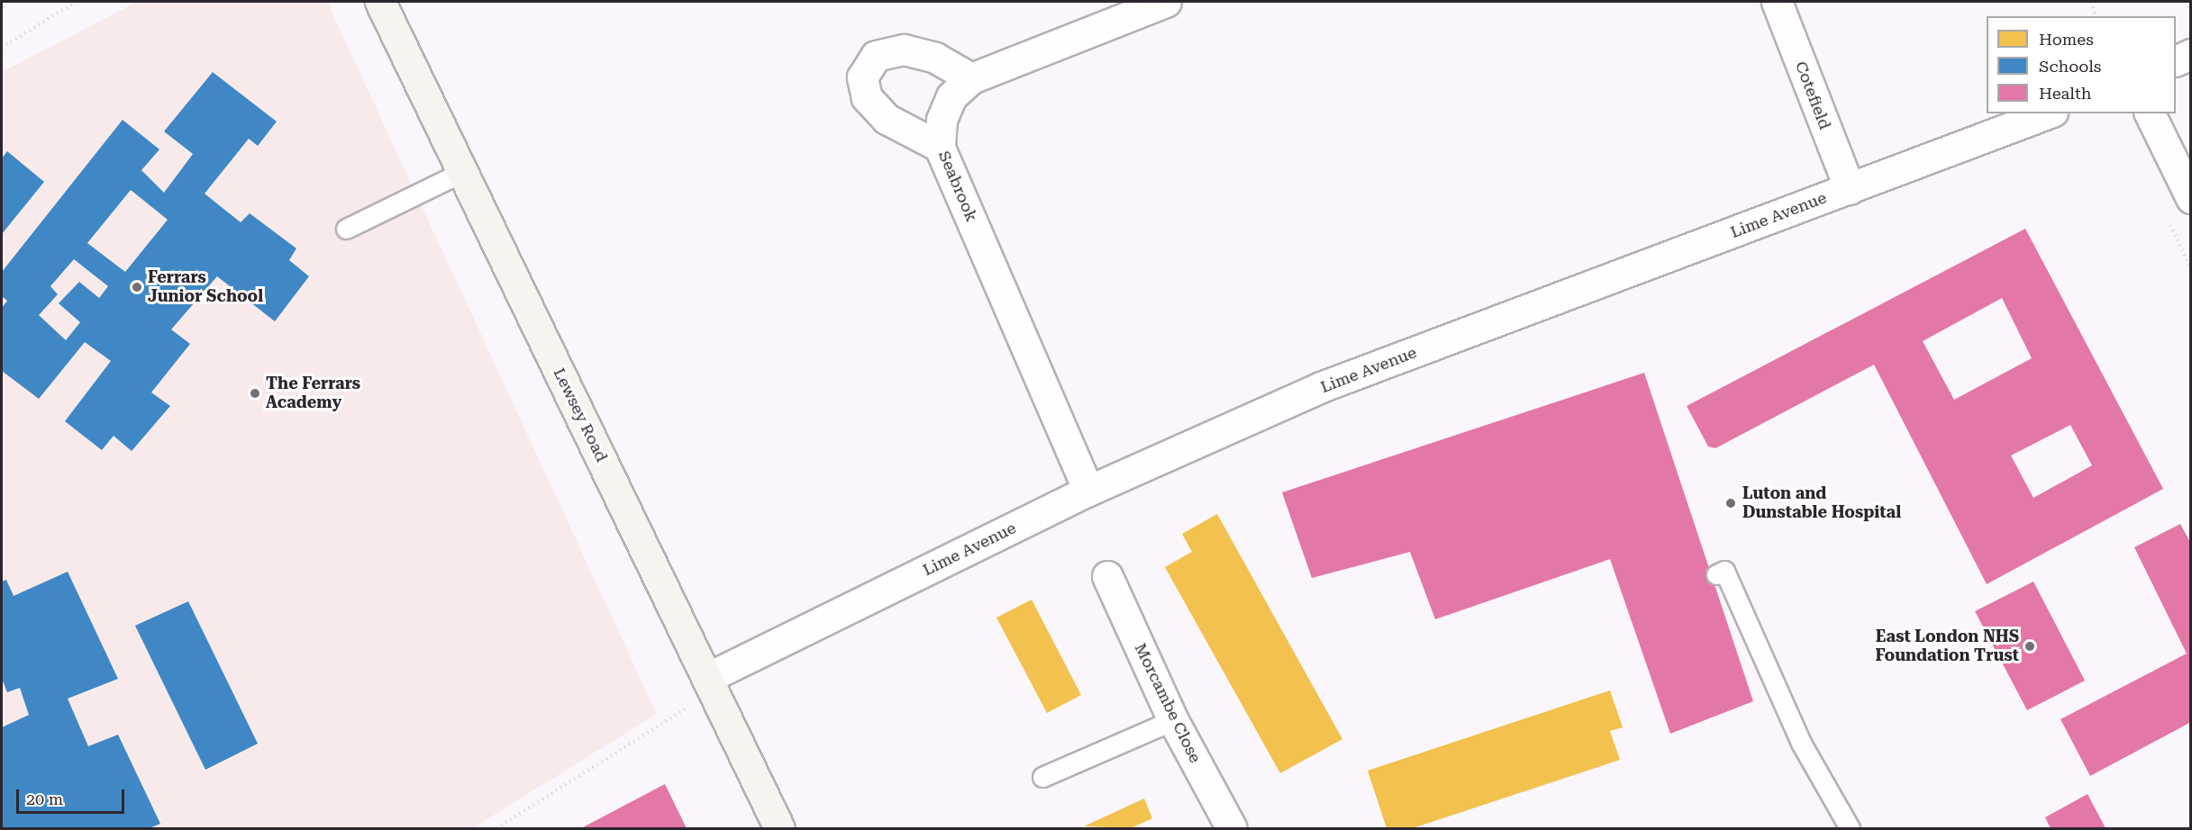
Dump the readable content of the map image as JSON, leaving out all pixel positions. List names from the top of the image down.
{
  "streets": {
    "street": [
      "Cotefield",
      "Seabrook",
      "Lime Avenue",
      "Lewsey Road",
      "Morcambe Close"
    ]
  },
  "crossings": [
    ["Cotefield", "Lime Avenue"],
    ["Seabrook", "Lime Avenue"],
    ["Lime Avenue", "Lewsey Road"]
  ],
  "places": [
    "Ferrars Junior School",
    "The Ferrars Academy",
    "Luton and Dunstable Hospital",
    "East London NHS Foundation Trust"
  ],
  "legend": ["Homes", "Schools", "Health"],
  "scale_bar": "20 m"
}
